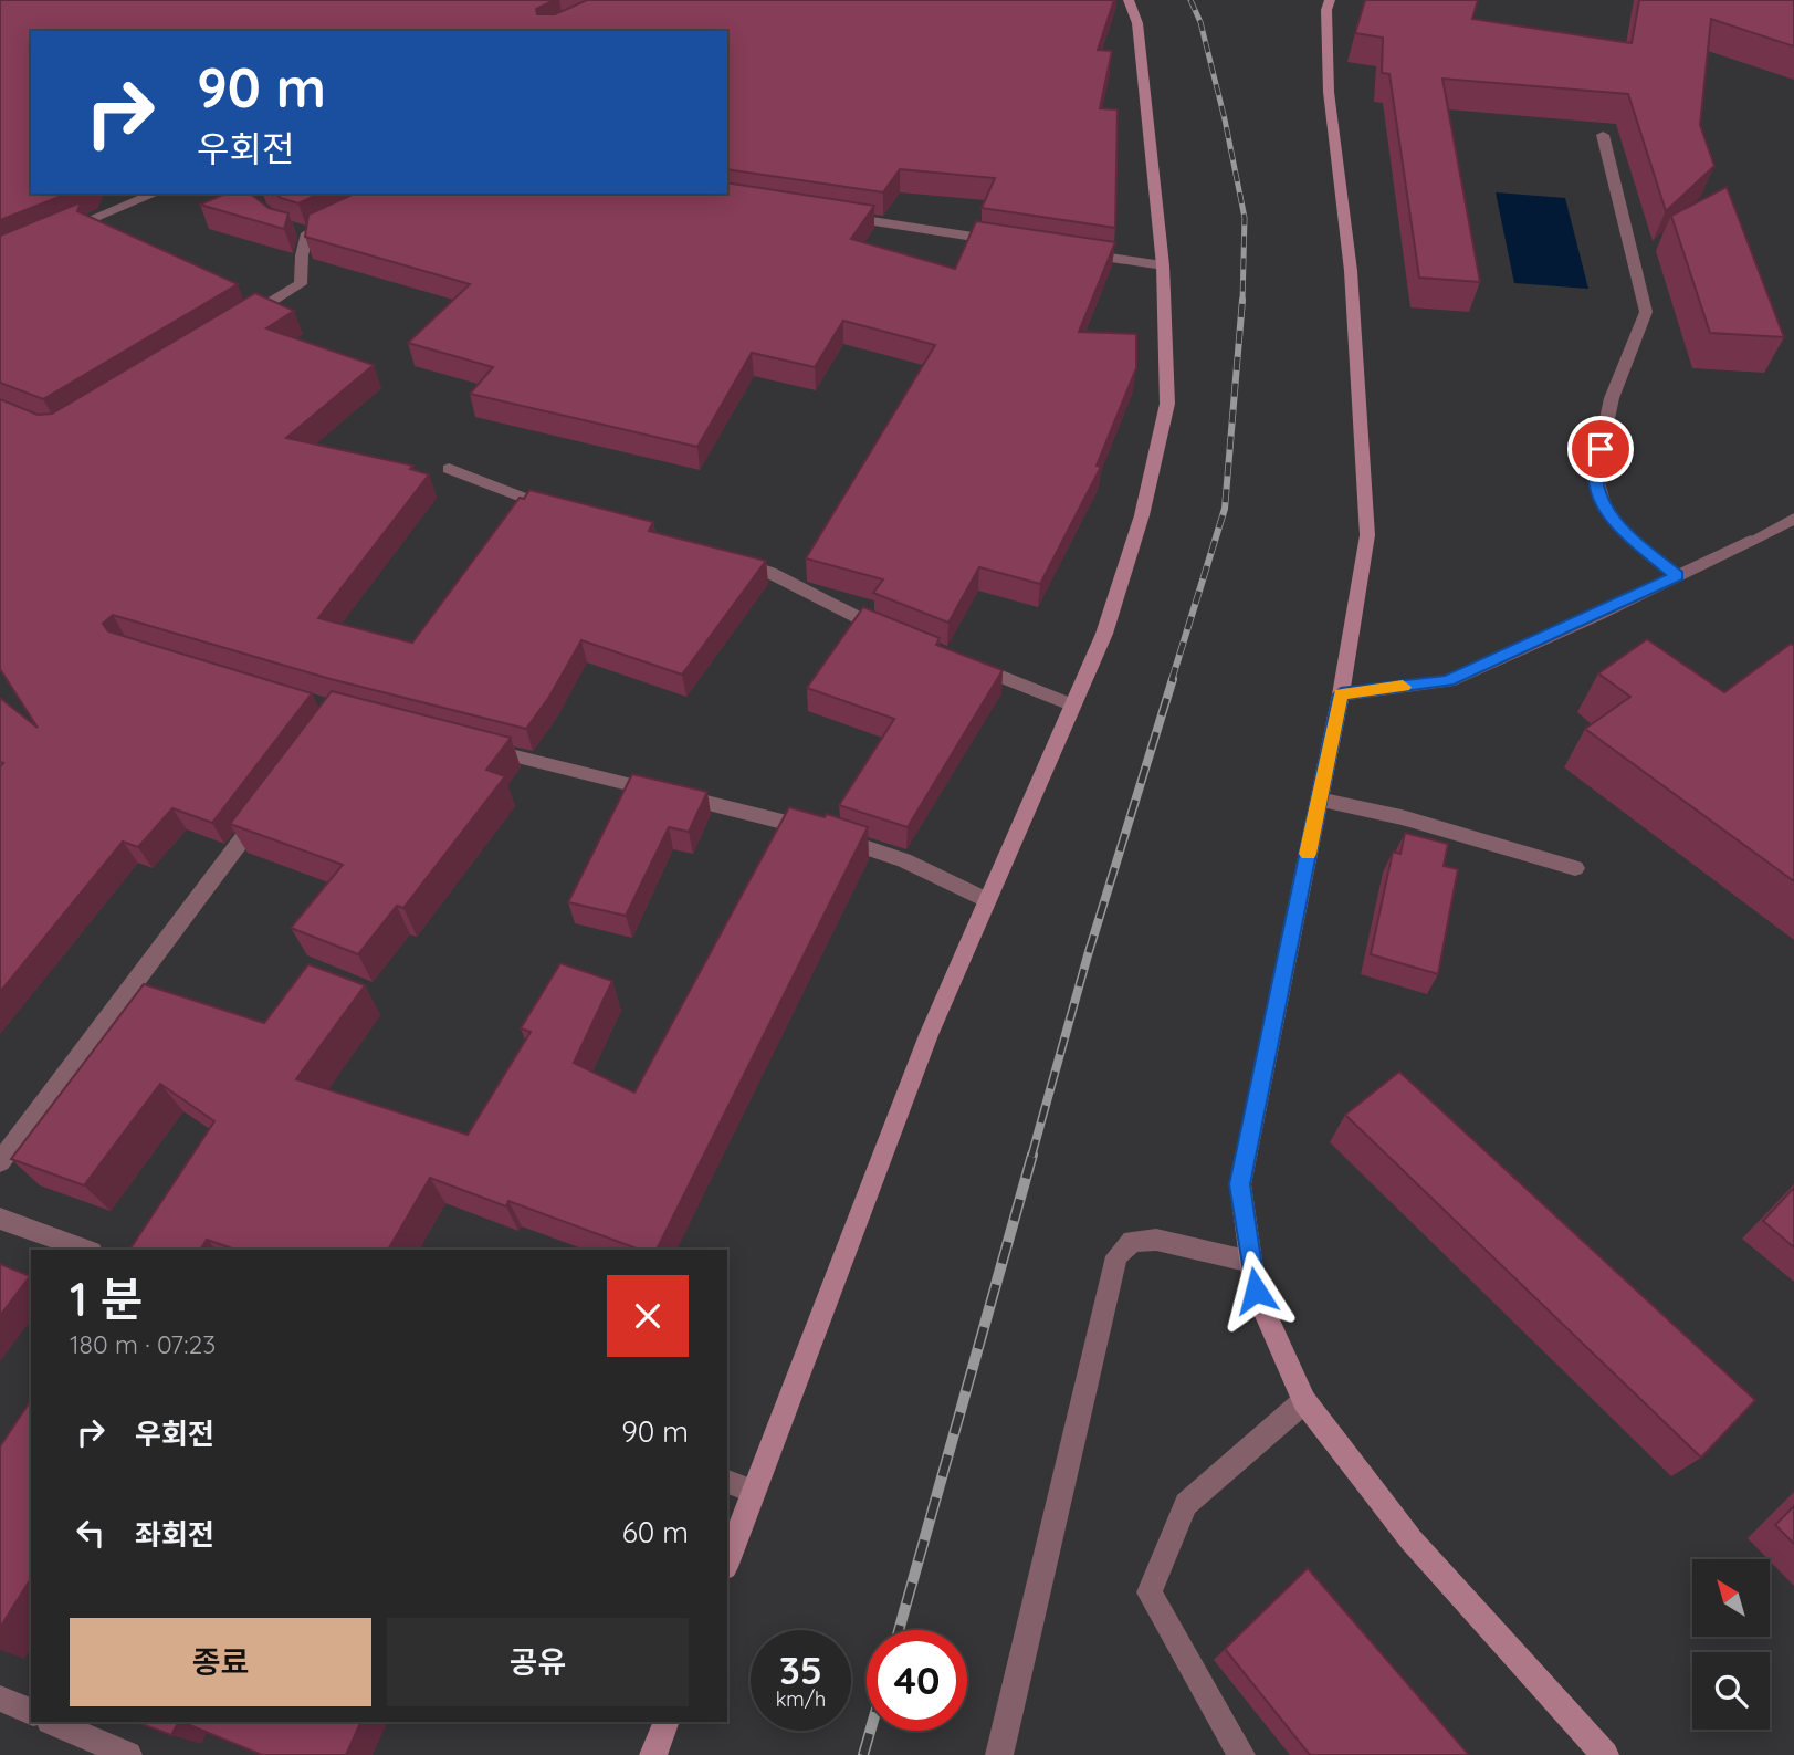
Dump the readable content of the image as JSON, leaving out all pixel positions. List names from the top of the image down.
{
  "north": "top left",
  "page": {
    "turn": ["90 m", "우회전"],
    "heading": ["1 분", "180 m · 07:23"],
    "list": [
      {
        "name": "우회전",
        "value": "90 m"
      },
      {
        "name": "좌회전",
        "value": "60 m"
      }
    ],
    "buttons": ["종료", "공유"],
    "speed": "35 km/h",
    "limit": "40"
  }
}
